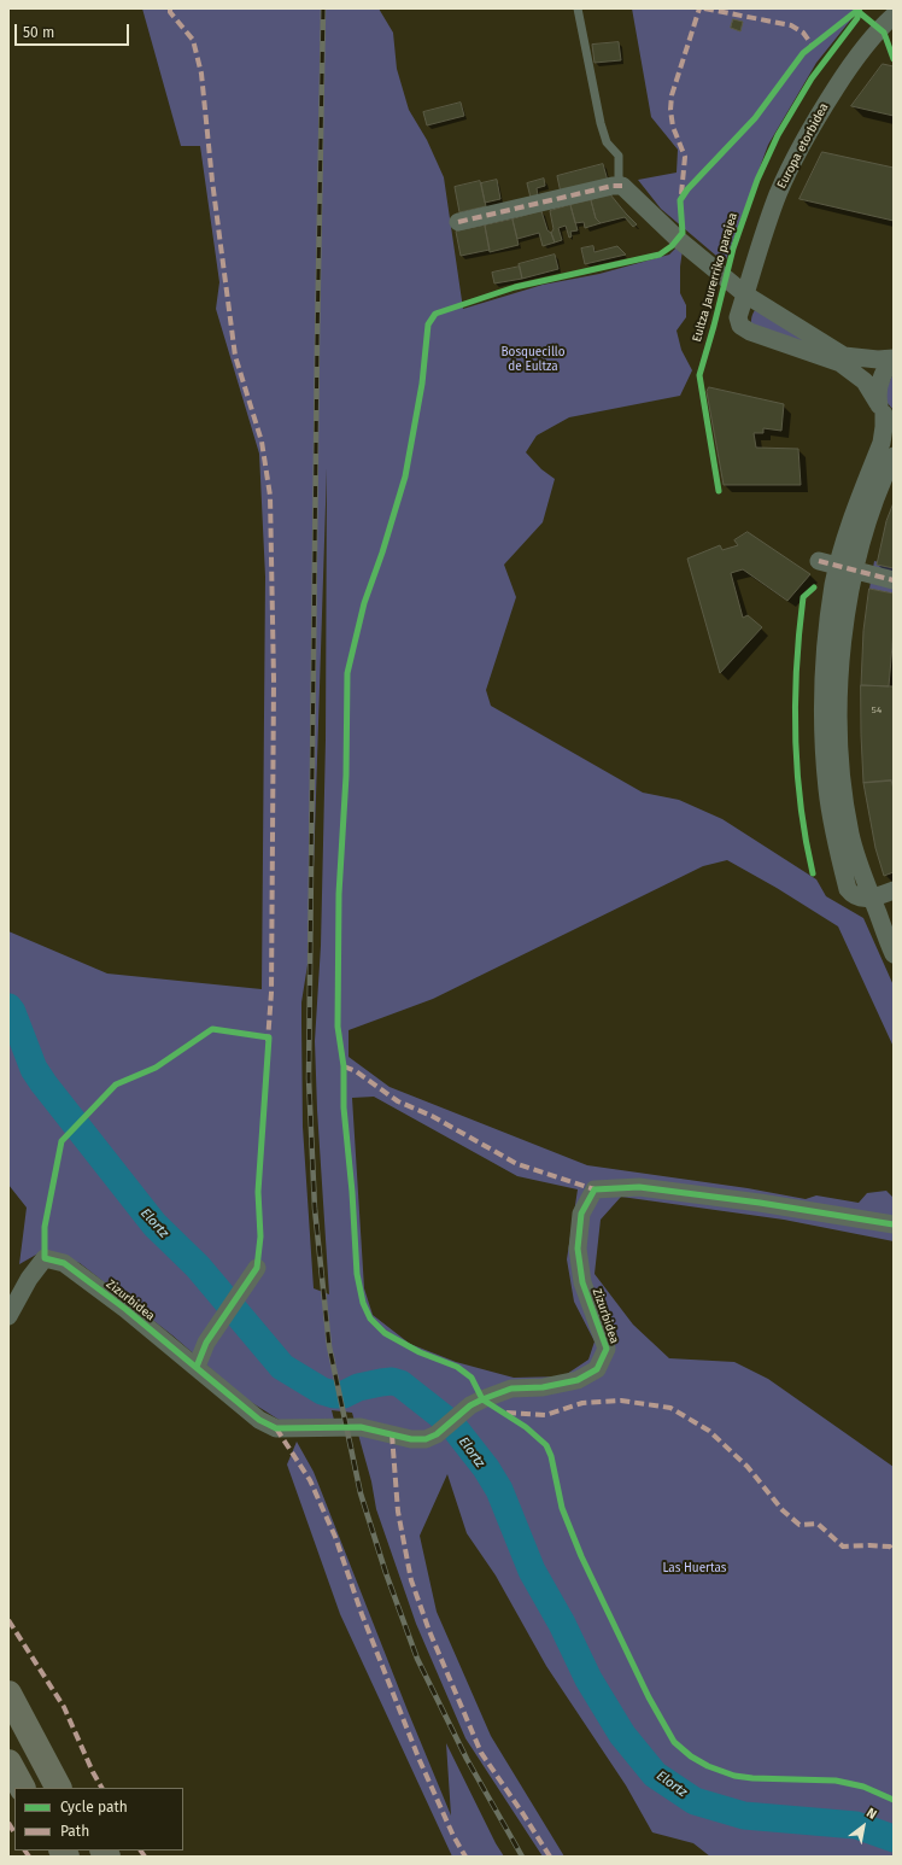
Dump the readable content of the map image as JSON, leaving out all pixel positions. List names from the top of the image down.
{
  "streets": {
    "street": ["Europa etorbidea", "Eultza Jaurerriko parajea", "Zizurbidea"]
  },
  "crossings": [
    ["Europa etorbidea", "Eultza Jaurerriko parajea"]
  ],
  "water": ["Elortz"],
  "parks": ["Bosquecillo de Eultza", "Las Huertas"],
  "house_numbers": ["54"],
  "legend": ["Cycle path", "Path"],
  "scale_bar": "50 m",
  "north": "top right"
}
